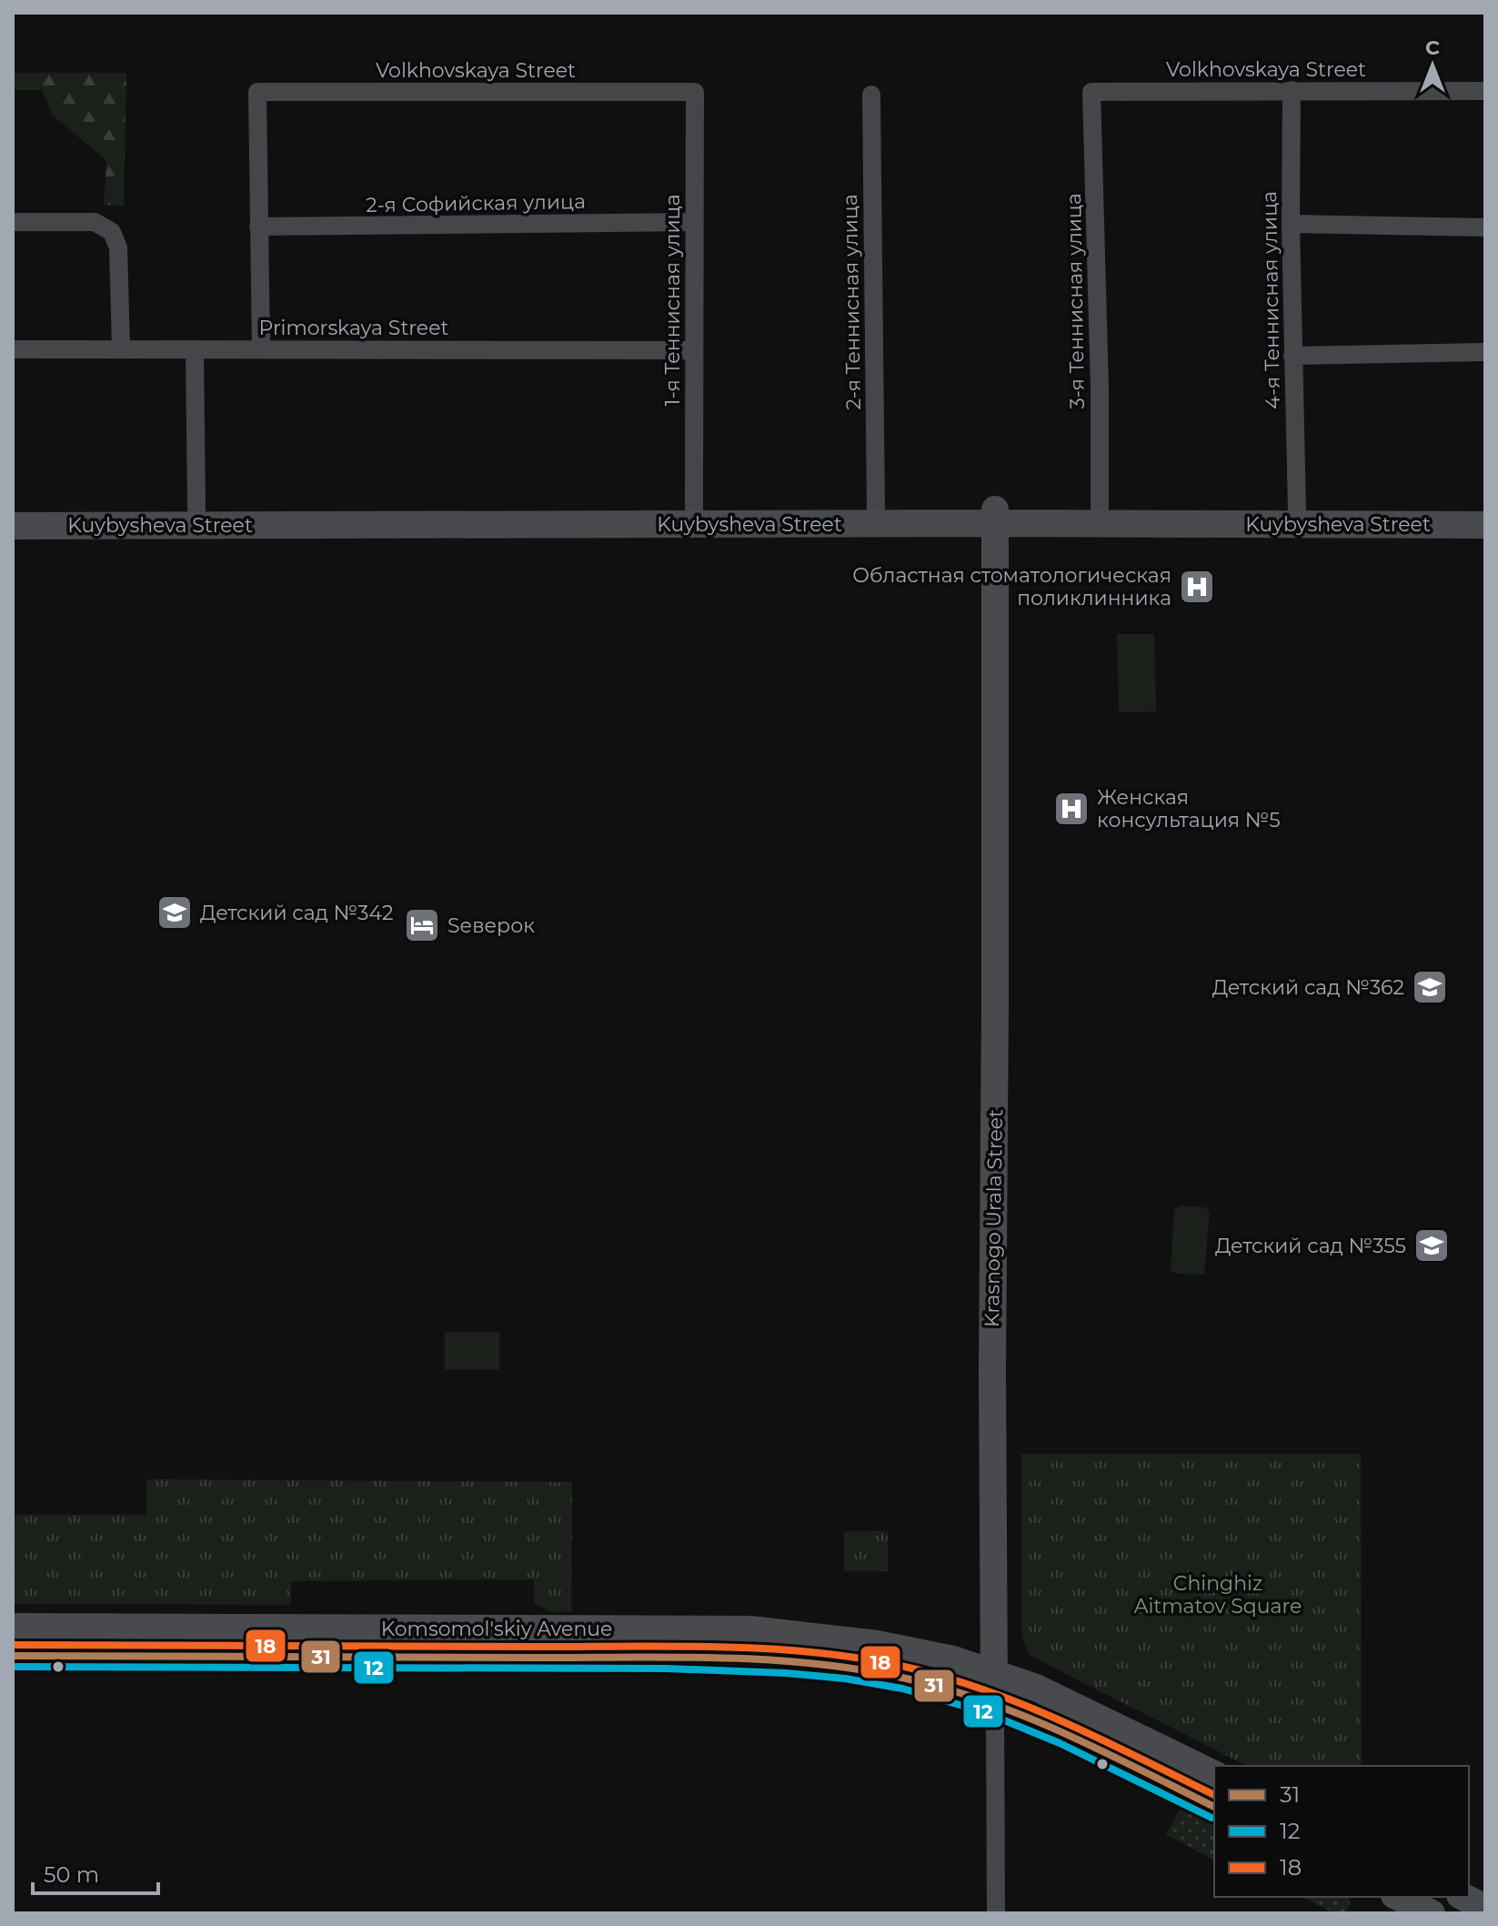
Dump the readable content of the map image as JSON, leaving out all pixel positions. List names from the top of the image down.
{
  "streets": {
    "main road": ["Kuybysheva Street", "Krasnogo Urala Street", "Komsomol'skiy Avenue"],
    "street": [
      "Volkhovskaya Street",
      "2-я Софийская улица",
      "1-я Теннисная улица",
      "4-я Теннисная улица",
      "3-я Теннисная улица",
      "2-я Теннисная улица",
      "Primorskaya Street"
    ]
  },
  "crossings": [
    ["Volkhovskaya Street", "2-я Софийская улица"],
    ["Volkhovskaya Street", "1-я Теннисная улица"],
    ["Volkhovskaya Street", "4-я Теннисная улица"],
    ["Volkhovskaya Street", "3-я Теннисная улица"],
    ["2-я Софийская улица", "1-я Теннисная улица"],
    ["1-я Теннисная улица", "Primorskaya Street"],
    ["1-я Теннисная улица", "Kuybysheva Street"],
    ["4-я Теннисная улица", "Kuybysheva Street"],
    ["3-я Теннисная улица", "Kuybysheva Street"],
    ["2-я Теннисная улица", "Kuybysheva Street"],
    ["Kuybysheva Street", "Krasnogo Urala Street"],
    ["Krasnogo Urala Street", "Komsomol'skiy Avenue"]
  ],
  "parks": ["Chinghiz Aitmatov Square"],
  "places": {
    "hospital": ["Областная стоматологическая поликлинника", "Женская консультация №5"],
    "school or university": ["Детский сад №342", "Детский сад №362", "Детский сад №355"],
    "hotel": ["Sеверок"]
  },
  "lines": ["transit line 18", "transit line 31", "transit line 12"],
  "legend": ["31", "12", "18"],
  "scale_bar": "50 m",
  "north": "top"
}
